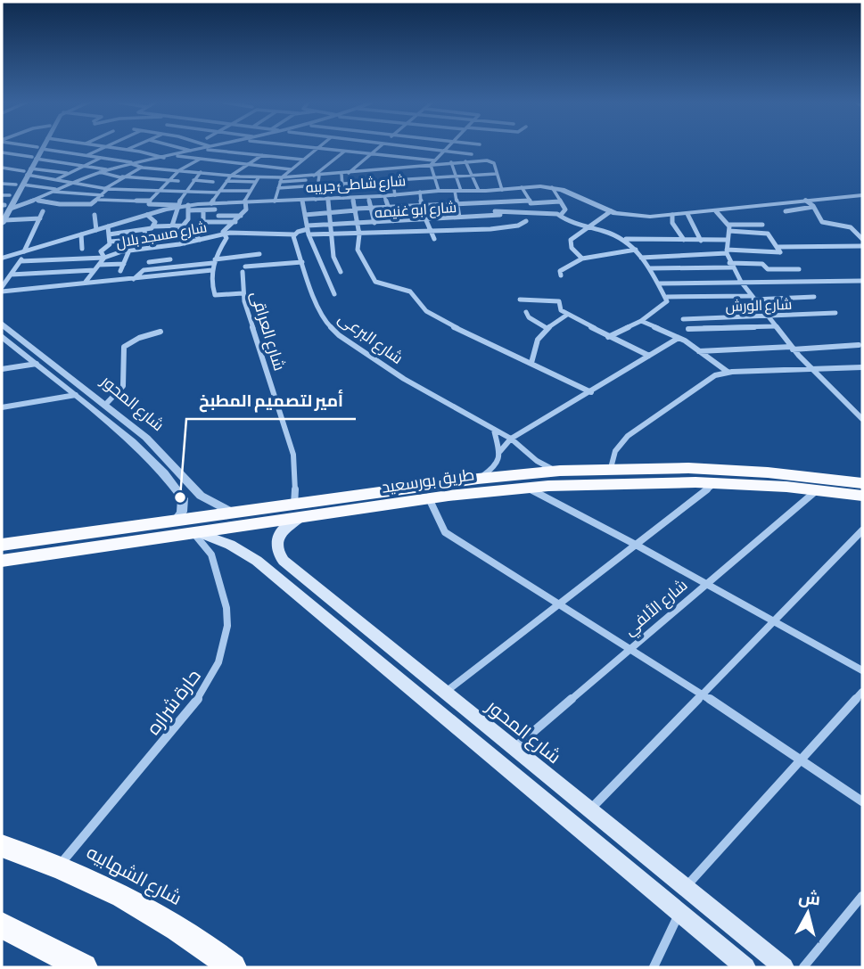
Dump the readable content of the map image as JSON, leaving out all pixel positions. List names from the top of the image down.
{
  "streets": {
    "highway": ["طريق بورسعيد", "شارع الشهابيه"],
    "main road": ["شارع المحور"],
    "street": [
      "شارع شاطئ جريبه",
      "شارع ابو غنيمه",
      "شارع مسجد بلال",
      "شارع الورش",
      "شارع العراقى",
      "شارع البرعى",
      "شارع الألفي",
      "حارة شراره"
    ]
  },
  "crossings": [
    ["شارع العراقى", "شارع البرعى"],
    ["شارع العراقى", "شارع المحور"],
    ["شارع العراقى", "طريق بورسعيد"],
    ["شارع البرعى", "طريق بورسعيد"],
    ["شارع المحور", "طريق بورسعيد"],
    ["شارع المحور", "شارع الألفي"],
    ["طريق بورسعيد", "شارع الألفي"],
    ["طريق بورسعيد", "حارة شراره"],
    ["حارة شراره", "شارع الشهابيه"]
  ],
  "places": ["أمير لتصميم المطبخ"],
  "north": "top"
}
